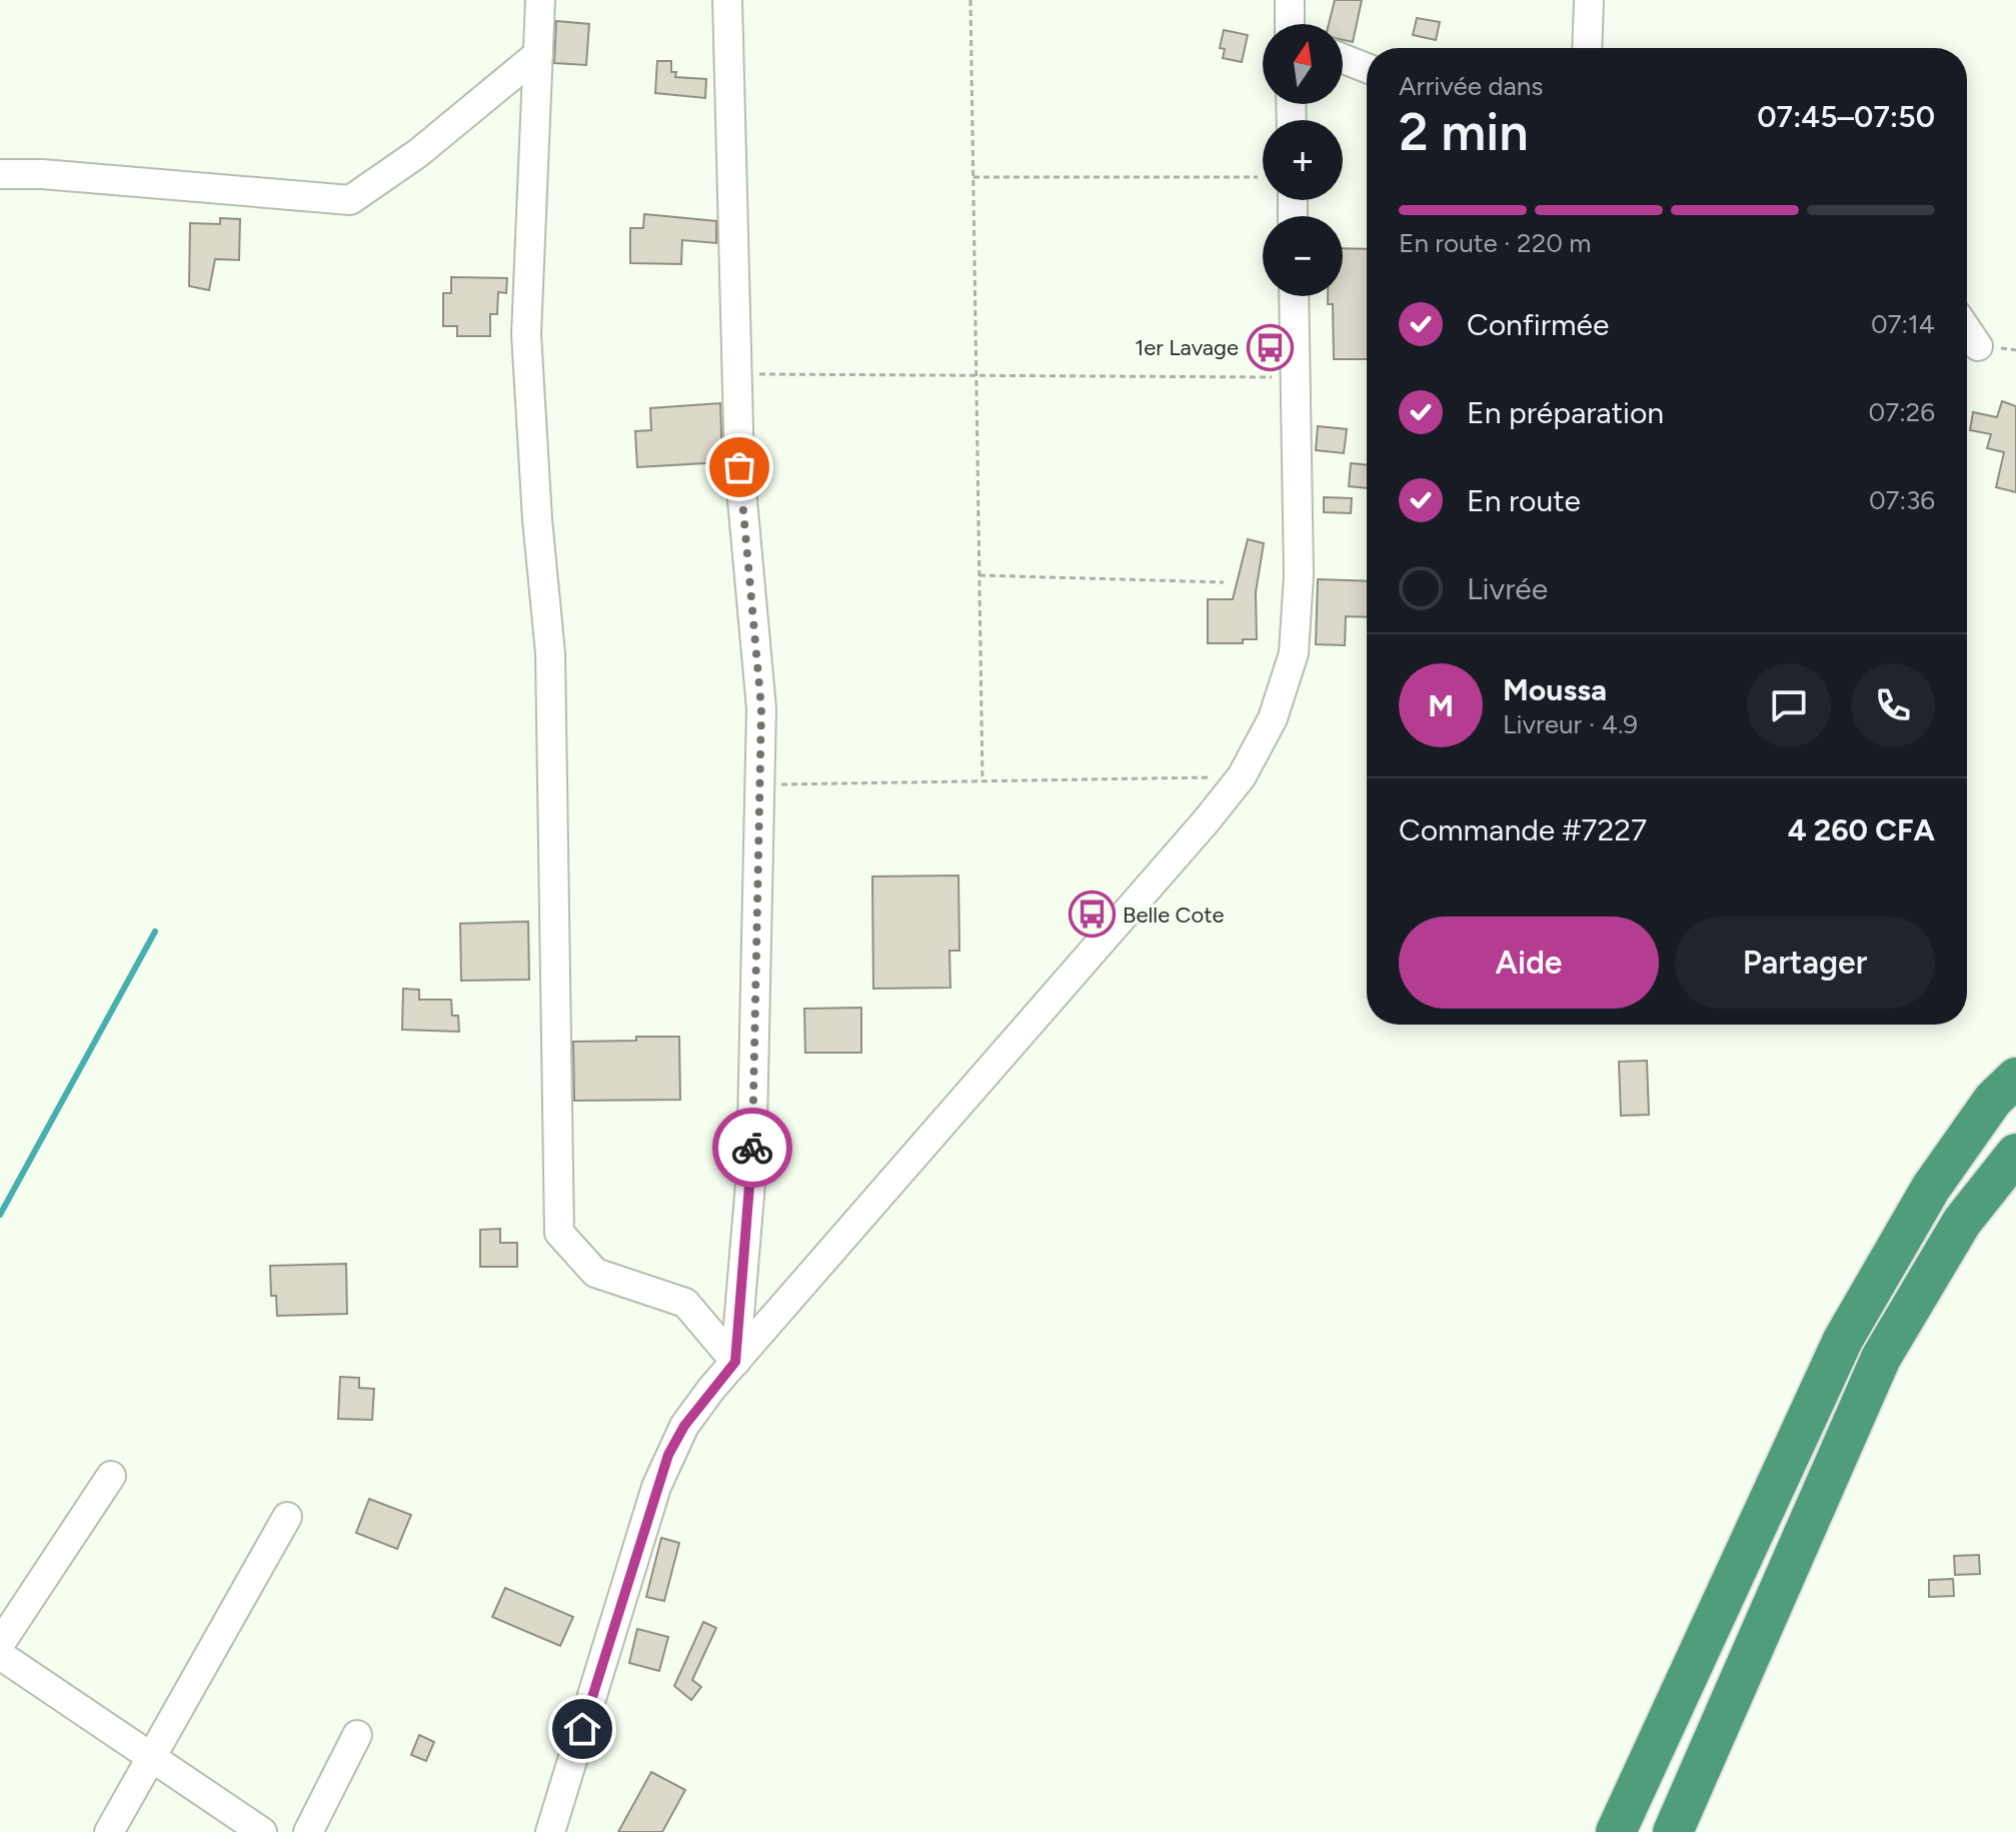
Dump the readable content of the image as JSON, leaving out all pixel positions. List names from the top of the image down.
{
  "places": {
    "bus stop": ["1er Lavage", "Belle Cote"]
  },
  "north": "top",
  "page": {
    "map_buttons": ["+", "−"],
    "heading": ["2 min", "Arrivée dans", "07:45–07:50"],
    "panel": [
      "Moussa",
      "Livreur · 4.9",
      "Commande #7227",
      "4 260 CFA"
    ],
    "bar": "En route · 220 m",
    "list": [
      ["Confirmée", "07:14"],
      ["En préparation", "07:26"],
      ["En route", "07:36"],
      "Livrée"
    ],
    "round": "M",
    "buttons": ["Aide", "Partager"]
  }
}
